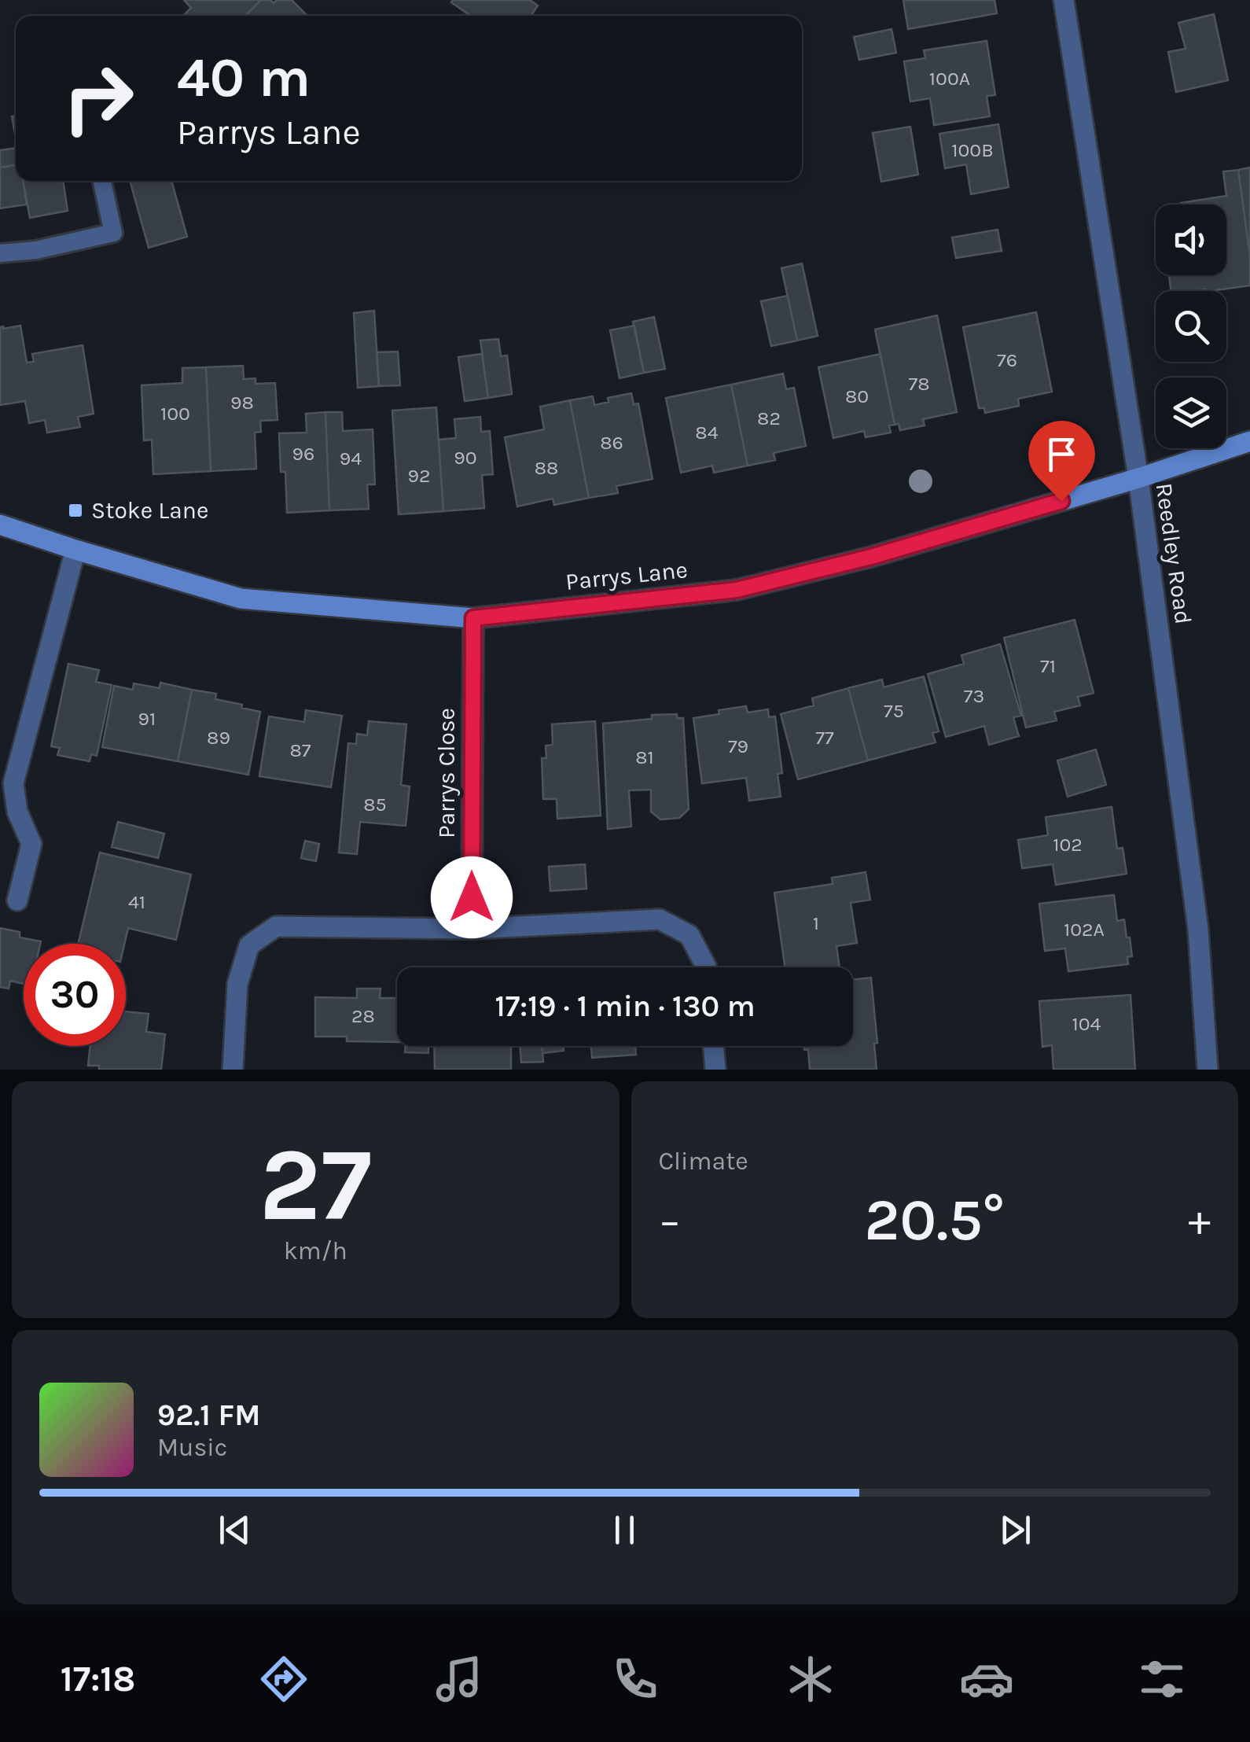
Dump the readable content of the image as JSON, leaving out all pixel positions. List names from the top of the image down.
{
  "streets": {
    "main road": ["Parrys Lane"],
    "street": ["Reedley Road", "Parrys Close"]
  },
  "crossings": [
    ["Reedley Road", "Parrys Lane"],
    ["Parrys Lane", "Parrys Close"]
  ],
  "places": {
    "transit": ["Stoke Lane"]
  },
  "house_numbers": [
    "100A",
    "100B",
    "76",
    "78",
    "80",
    "98",
    "100",
    "82",
    "84",
    "86",
    "96",
    "90",
    "94",
    "88",
    "92",
    "71",
    "73",
    "75",
    "91",
    "89",
    "77",
    "79",
    "87",
    "81",
    "85",
    "102",
    "41",
    "1",
    "102A",
    "28",
    "104"
  ],
  "page": {
    "turn": ["40 m", "Parrys Lane"],
    "limit": "30",
    "trip": "17:19 · 1 min · 130 m",
    "tile": [
      ["27", "km/h"],
      "Climate"
    ],
    "heat": ["−", "20.5°", "+"],
    "song": ["92.1 FM", "Music"],
    "tabs": "17:18"
  }
}
